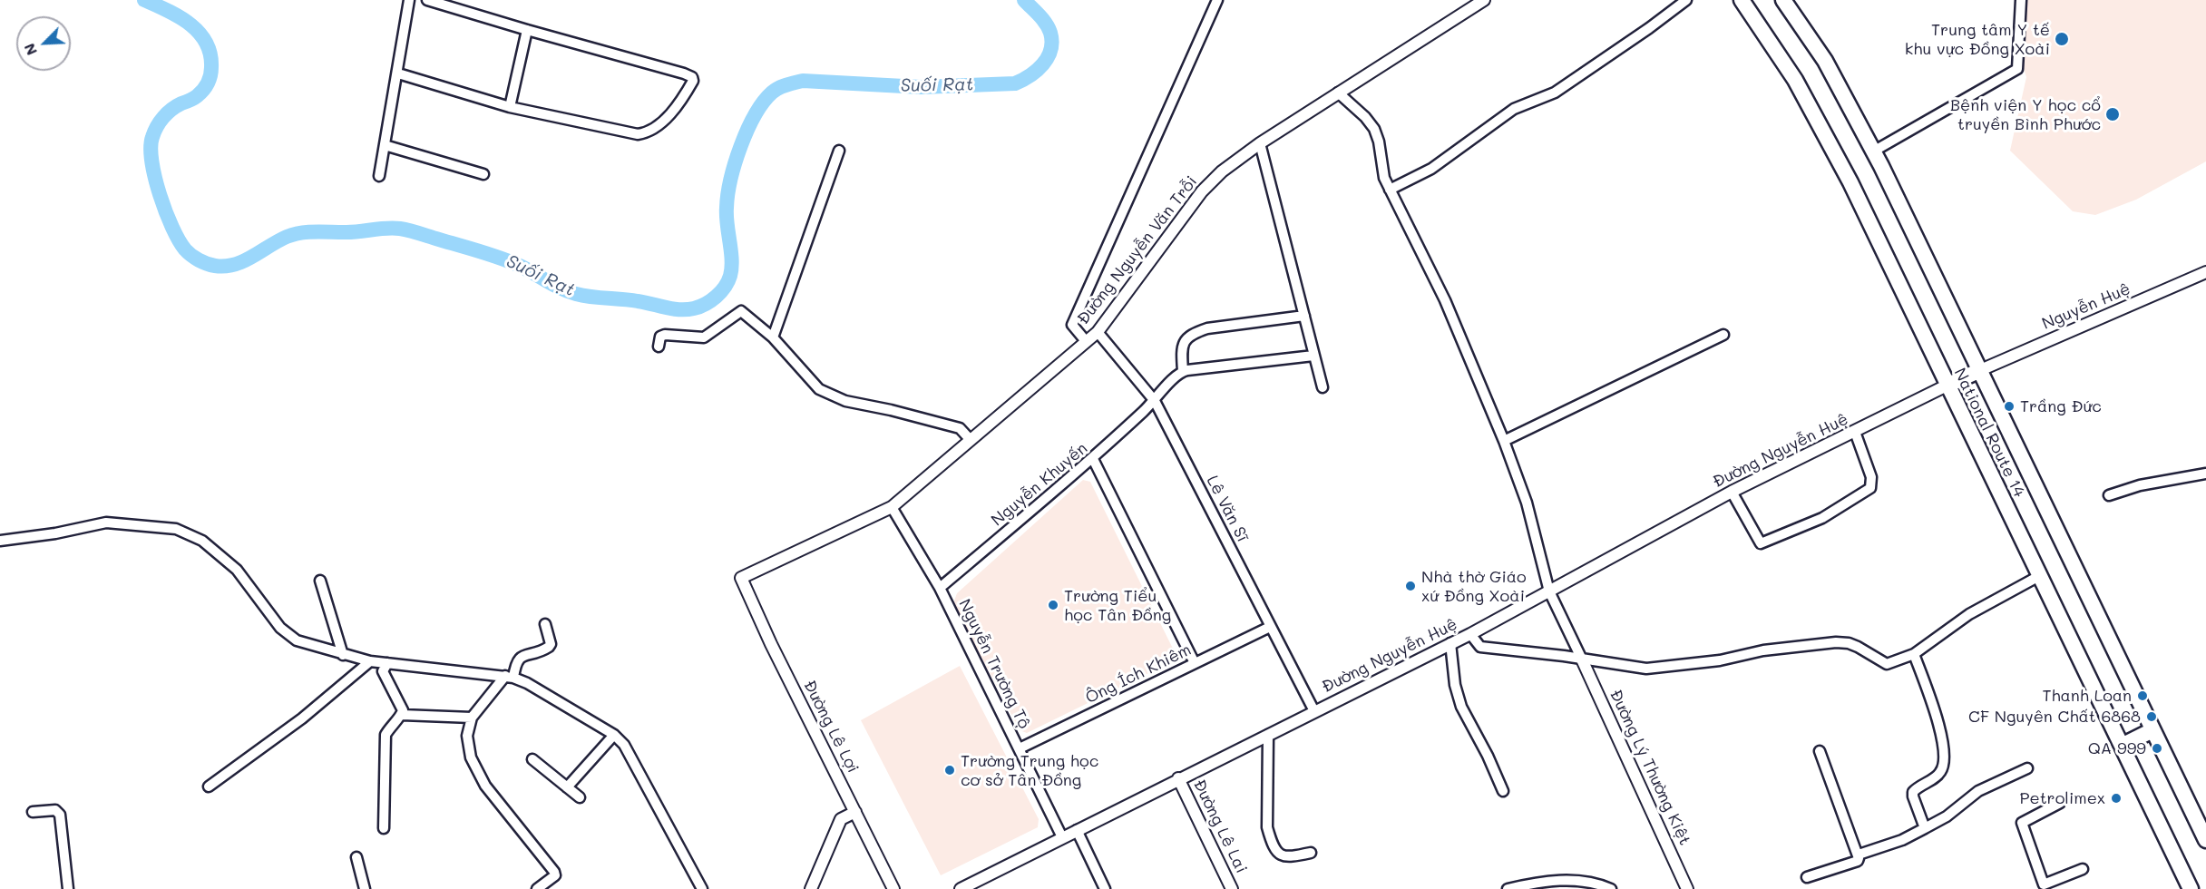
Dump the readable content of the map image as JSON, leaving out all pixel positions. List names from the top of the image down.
{
  "streets": {
    "highway": ["National Route 14"],
    "street": [
      "Đường Nguyễn Văn Trỗi",
      "Nguyễn Huệ",
      "Đường Nguyễn Huệ",
      "Nguyễn Khuyến",
      "Lê Văn Sĩ",
      "Nguyễn Trường Tộ",
      "Ông Ích Khiêm",
      "Đường Lê Lợi",
      "Đường Lý Thường Kiệt",
      "Đường Lê Lai"
    ]
  },
  "crossings": [
    ["Đường Nguyễn Văn Trỗi", "Lê Văn Sĩ"],
    ["Đường Nguyễn Văn Trỗi", "Nguyễn Trường Tộ"],
    ["Đường Nguyễn Văn Trỗi", "Đường Lê Lợi"],
    ["Nguyễn Huệ", "National Route 14"],
    ["National Route 14", "Đường Nguyễn Huệ"],
    ["Đường Nguyễn Huệ", "Lê Văn Sĩ"],
    ["Đường Nguyễn Huệ", "Nguyễn Trường Tộ"],
    ["Đường Nguyễn Huệ", "Đường Lê Lai"],
    ["Nguyễn Khuyến", "Lê Văn Sĩ"],
    ["Nguyễn Khuyến", "Nguyễn Trường Tộ"],
    ["Lê Văn Sĩ", "Ông Ích Khiêm"],
    ["Nguyễn Trường Tộ", "Ông Ích Khiêm"]
  ],
  "water": ["Suối Rạt"],
  "places": [
    "Trung tâm Y tế khu vực Đồng Xoài",
    "Bệnh viện Y học cổ truyền Bình Phước",
    "Trầng Đức",
    "Nhà thờ Giáo xứ Đồng Xoài",
    "Trường Tiểu học Tân Đồng",
    "Thanh Loan",
    "CF Nguyên Chất 6868",
    "QA 999",
    "Trường Trung học cơ sở Tân Đồng",
    "Petrolimex"
  ],
  "north": "bottom left"
}
